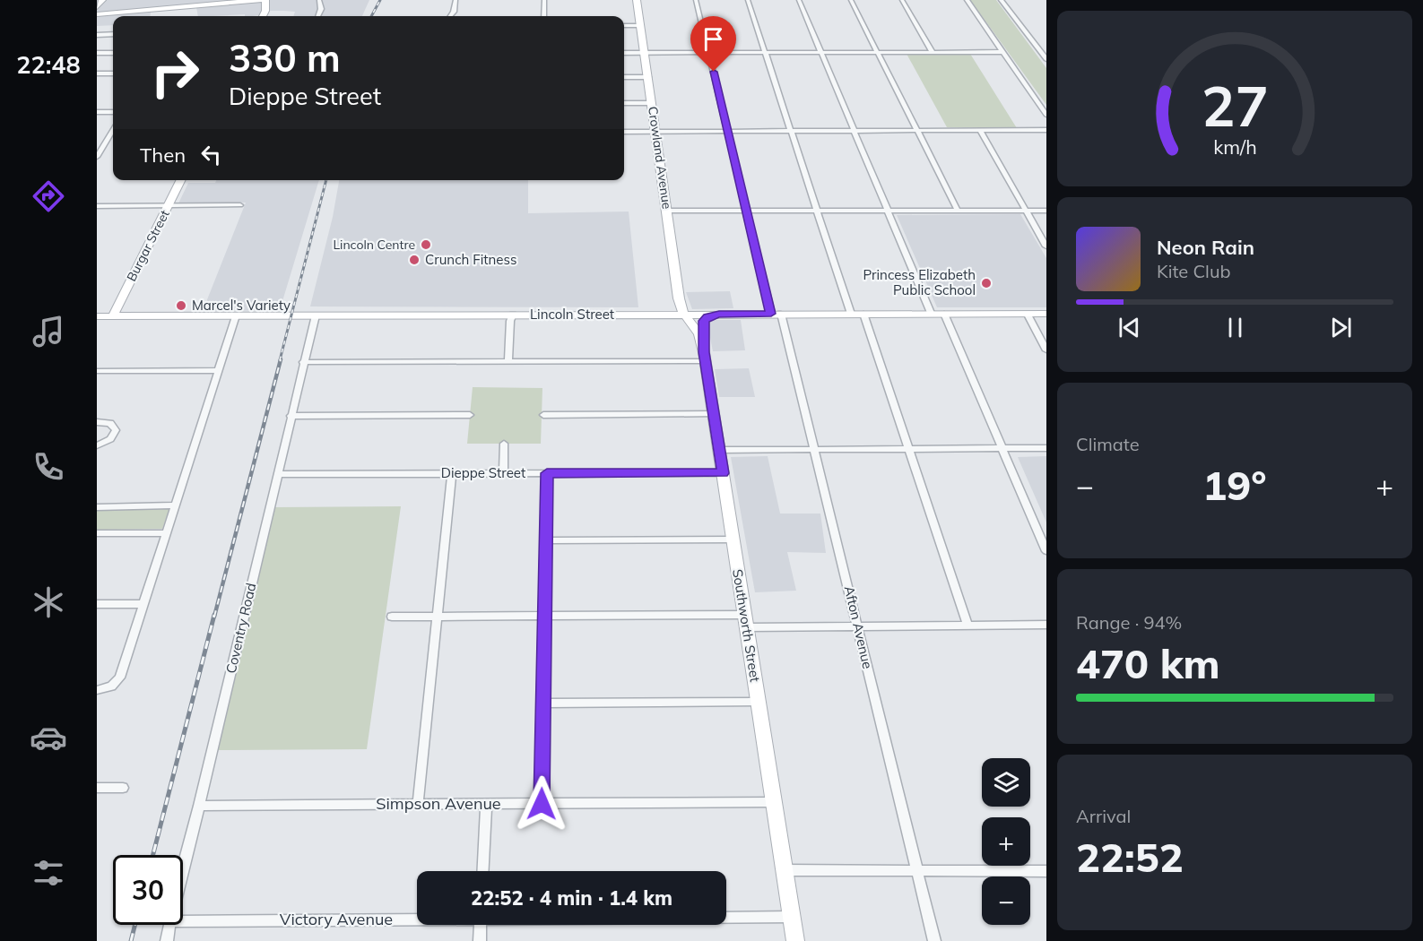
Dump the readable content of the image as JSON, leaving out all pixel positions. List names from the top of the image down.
{
  "streets": {
    "main road": [
      "Crowland Avenue",
      "Burgar Street",
      "Lincoln Street",
      "Southworth Street"
    ],
    "street": [
      "Dieppe Street",
      "Afton Avenue",
      "Coventry Road",
      "Simpson Avenue",
      "Victory Avenue"
    ]
  },
  "crossings": [
    ["Crowland Avenue", "Lincoln Street"],
    ["Crowland Avenue", "Southworth Street"],
    ["Burgar Street", "Lincoln Street"],
    ["Lincoln Street", "Southworth Street"],
    ["Lincoln Street", "Afton Avenue"],
    ["Lincoln Street", "Coventry Road"],
    ["Dieppe Street", "Southworth Street"],
    ["Dieppe Street", "Coventry Road"],
    ["Southworth Street", "Simpson Avenue"],
    ["Southworth Street", "Victory Avenue"],
    ["Coventry Road", "Simpson Avenue"]
  ],
  "places": [
    "Lincoln Centre",
    "Crunch Fitness",
    "Princess Elizabeth Public School",
    "Marcel's Variety"
  ],
  "page": {
    "tabs": "22:48",
    "turn": ["330 m", "Dieppe Street"],
    "then": "Then",
    "song": ["Neon Rain", "Kite Club"],
    "tile": [
      "Climate",
      ["Range · 94%", "470 km"],
      ["Arrival", "22:52"]
    ],
    "heat": ["−", "19°", "+"],
    "map_buttons": ["+", "−"],
    "limit": "30",
    "trip": "22:52 · 4 min · 1.4 km",
    "gauge": ["27", "km/h"]
  }
}
